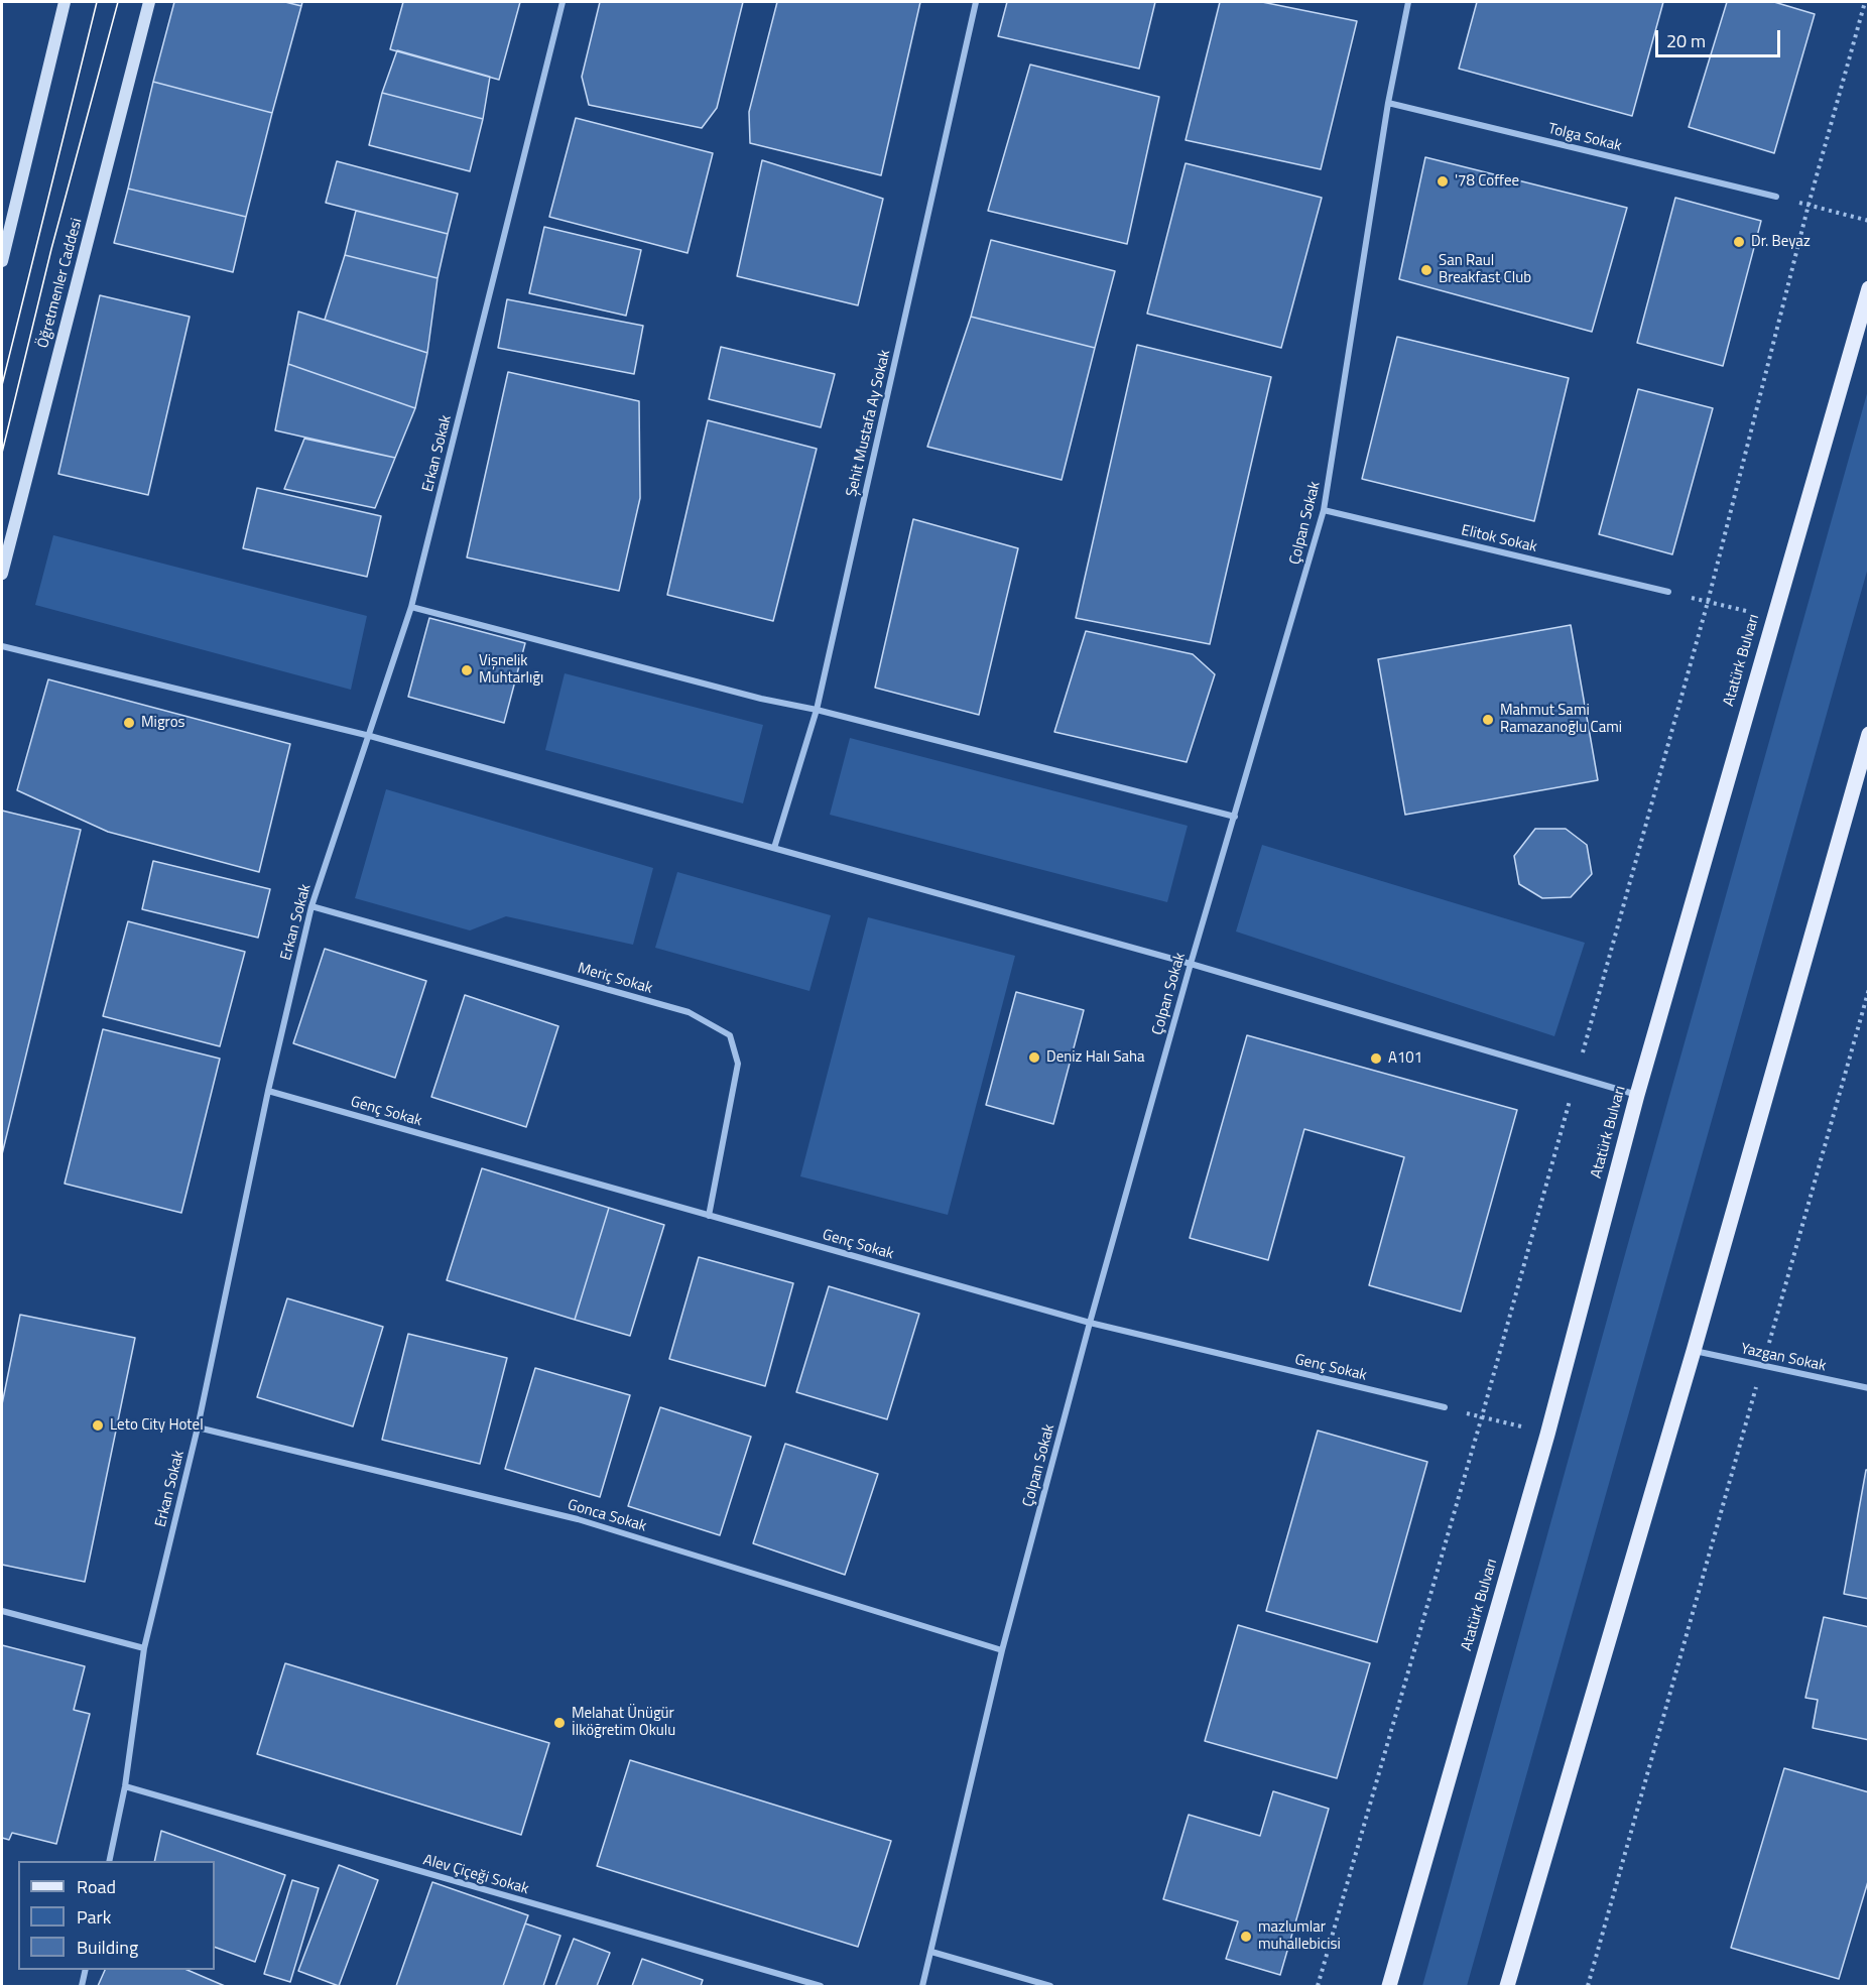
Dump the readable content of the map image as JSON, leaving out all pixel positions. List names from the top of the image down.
{
  "streets": {
    "main road": ["Öğretmenler Caddesi", "Atatürk Bulvarı"],
    "street": [
      "Tolga Sokak",
      "Şehit Mustafa Ay Sokak",
      "Erkan Sokak",
      "Çolpan Sokak",
      "Elitok Sokak",
      "Meriç Sokak",
      "Genç Sokak",
      "Yazgan Sokak",
      "Gonca Sokak",
      "Alev Çiçeği Sokak"
    ]
  },
  "crossings": [
    ["Tolga Sokak", "Çolpan Sokak"],
    ["Erkan Sokak", "Meriç Sokak"],
    ["Erkan Sokak", "Genç Sokak"],
    ["Erkan Sokak", "Gonca Sokak"],
    ["Erkan Sokak", "Alev Çiçeği Sokak"],
    ["Çolpan Sokak", "Elitok Sokak"],
    ["Çolpan Sokak", "Genç Sokak"],
    ["Çolpan Sokak", "Gonca Sokak"],
    ["Meriç Sokak", "Genç Sokak"]
  ],
  "places": [
    "'78 Coffee",
    "Dr. Beyaz",
    "San Raul Breakfast Club",
    "Vişnelik Muhtarlığı",
    "Mahmut Sami Ramazanoğlu Cami",
    "Migros",
    "Deniz Halı Saha",
    "A101",
    "Leto City Hotel",
    "Melahat Ünügür İlköğretim Okulu",
    "mazlumlar muhallebicisi"
  ],
  "legend": ["Road", "Park", "Building"],
  "scale_bar": "20 m"
}
